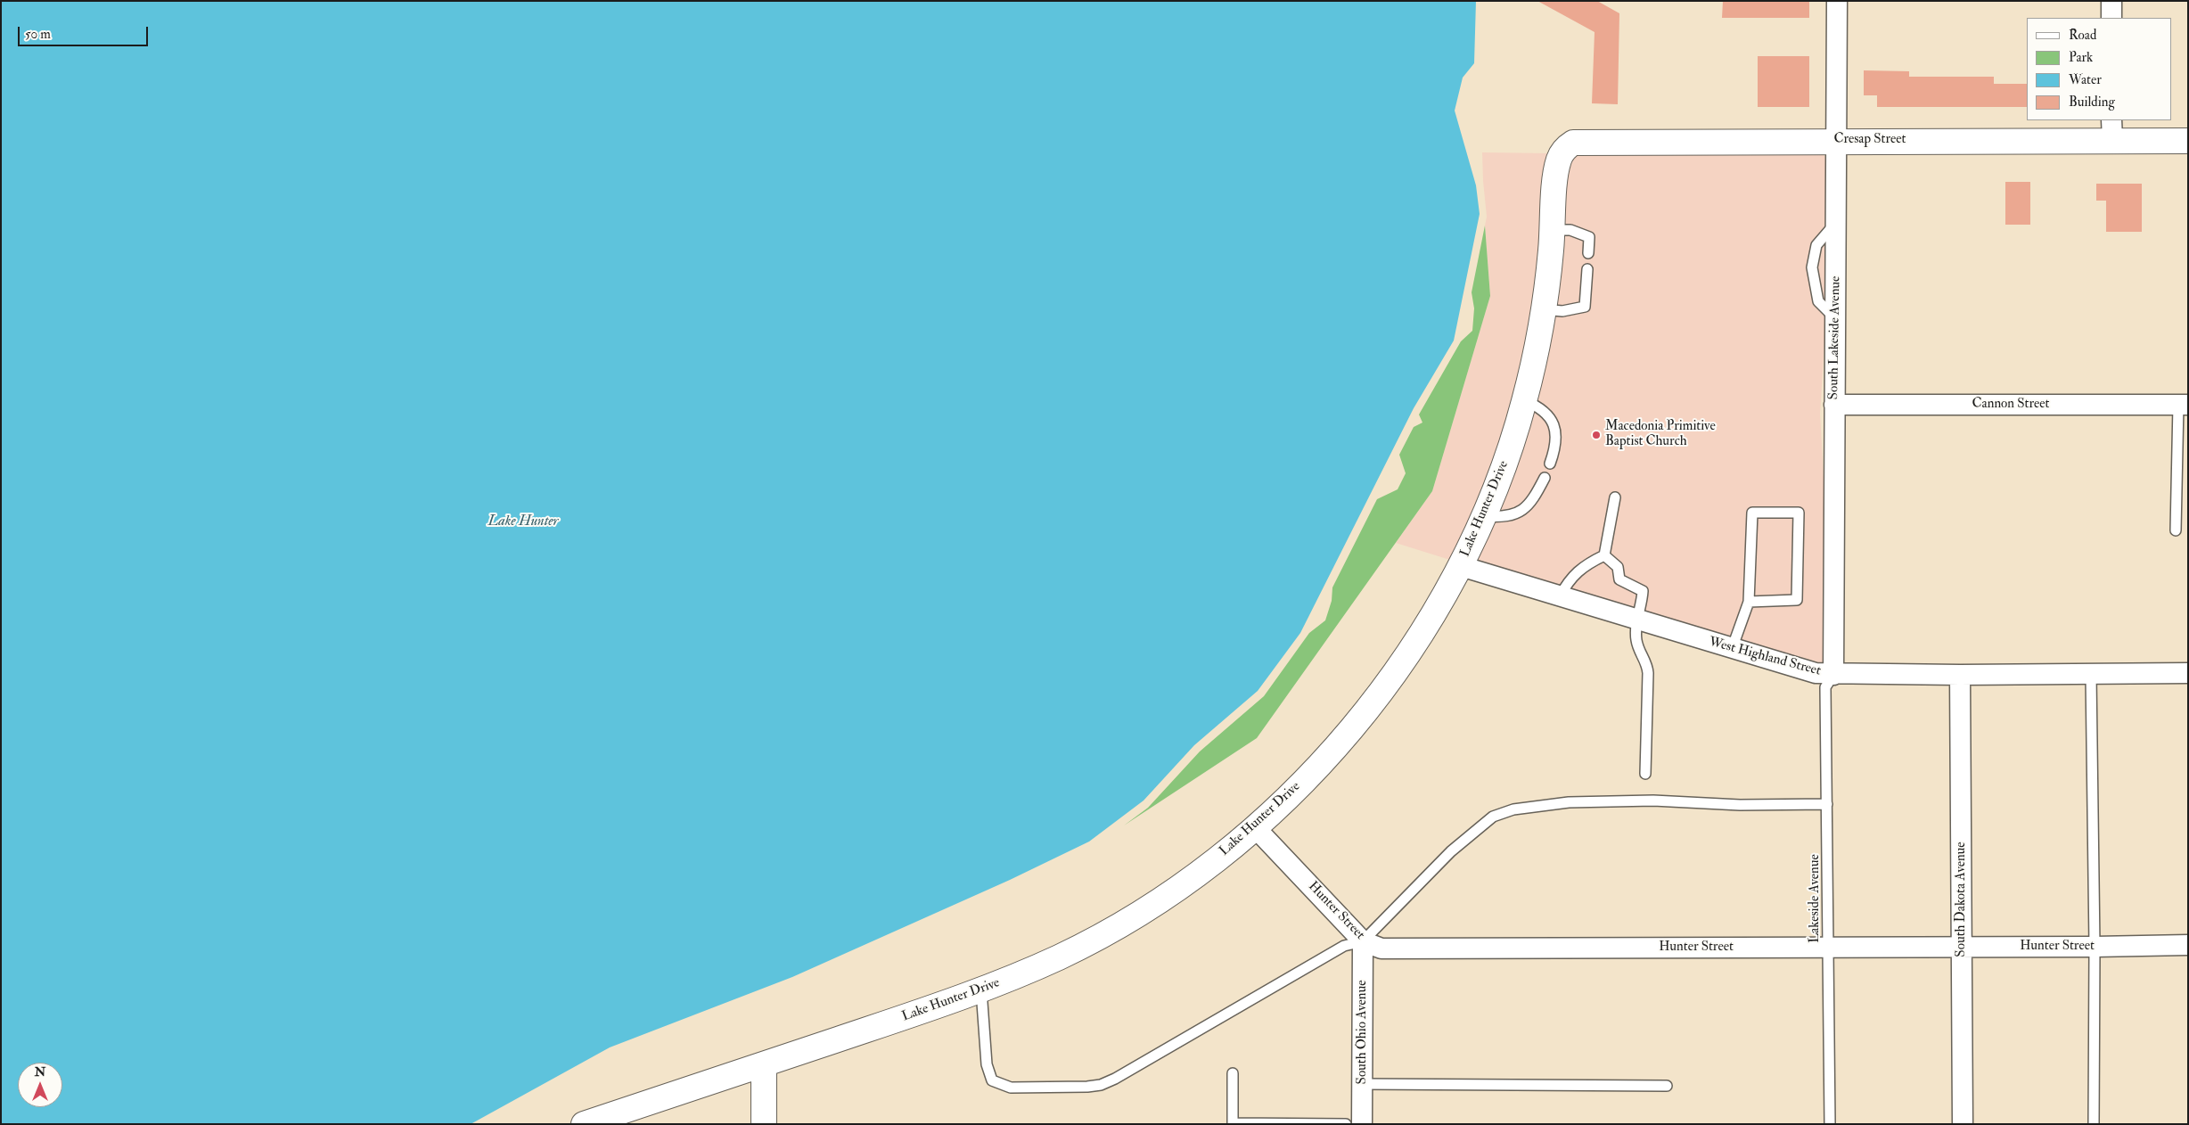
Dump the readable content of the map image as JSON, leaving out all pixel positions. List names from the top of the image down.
{
  "streets": {
    "street": [
      "Cresap Street",
      "South Lakeside Avenue",
      "Cannon Street",
      "Lake Hunter Drive",
      "West Highland Street",
      "South Dakota Avenue",
      "Hunter Street",
      "South Ohio Avenue"
    ],
    "lane": ["Lakeside Avenue"]
  },
  "crossings": [
    ["Cresap Street", "South Lakeside Avenue"],
    ["Cresap Street", "Lake Hunter Drive"],
    ["South Lakeside Avenue", "Cannon Street"],
    ["South Lakeside Avenue", "West Highland Street"],
    ["South Lakeside Avenue", "Lakeside Avenue"],
    ["Lake Hunter Drive", "West Highland Street"],
    ["Lake Hunter Drive", "Hunter Street"],
    ["West Highland Street", "Lakeside Avenue"],
    ["West Highland Street", "South Dakota Avenue"],
    ["Lakeside Avenue", "Hunter Street"],
    ["South Dakota Avenue", "Hunter Street"],
    ["Hunter Street", "South Ohio Avenue"]
  ],
  "water": ["Lake Hunter"],
  "places": ["Macedonia Primitive Baptist Church"],
  "legend": [
    "Road",
    "Park",
    "Water",
    "Building"
  ],
  "scale_bar": "50 m",
  "north": "top"
}
